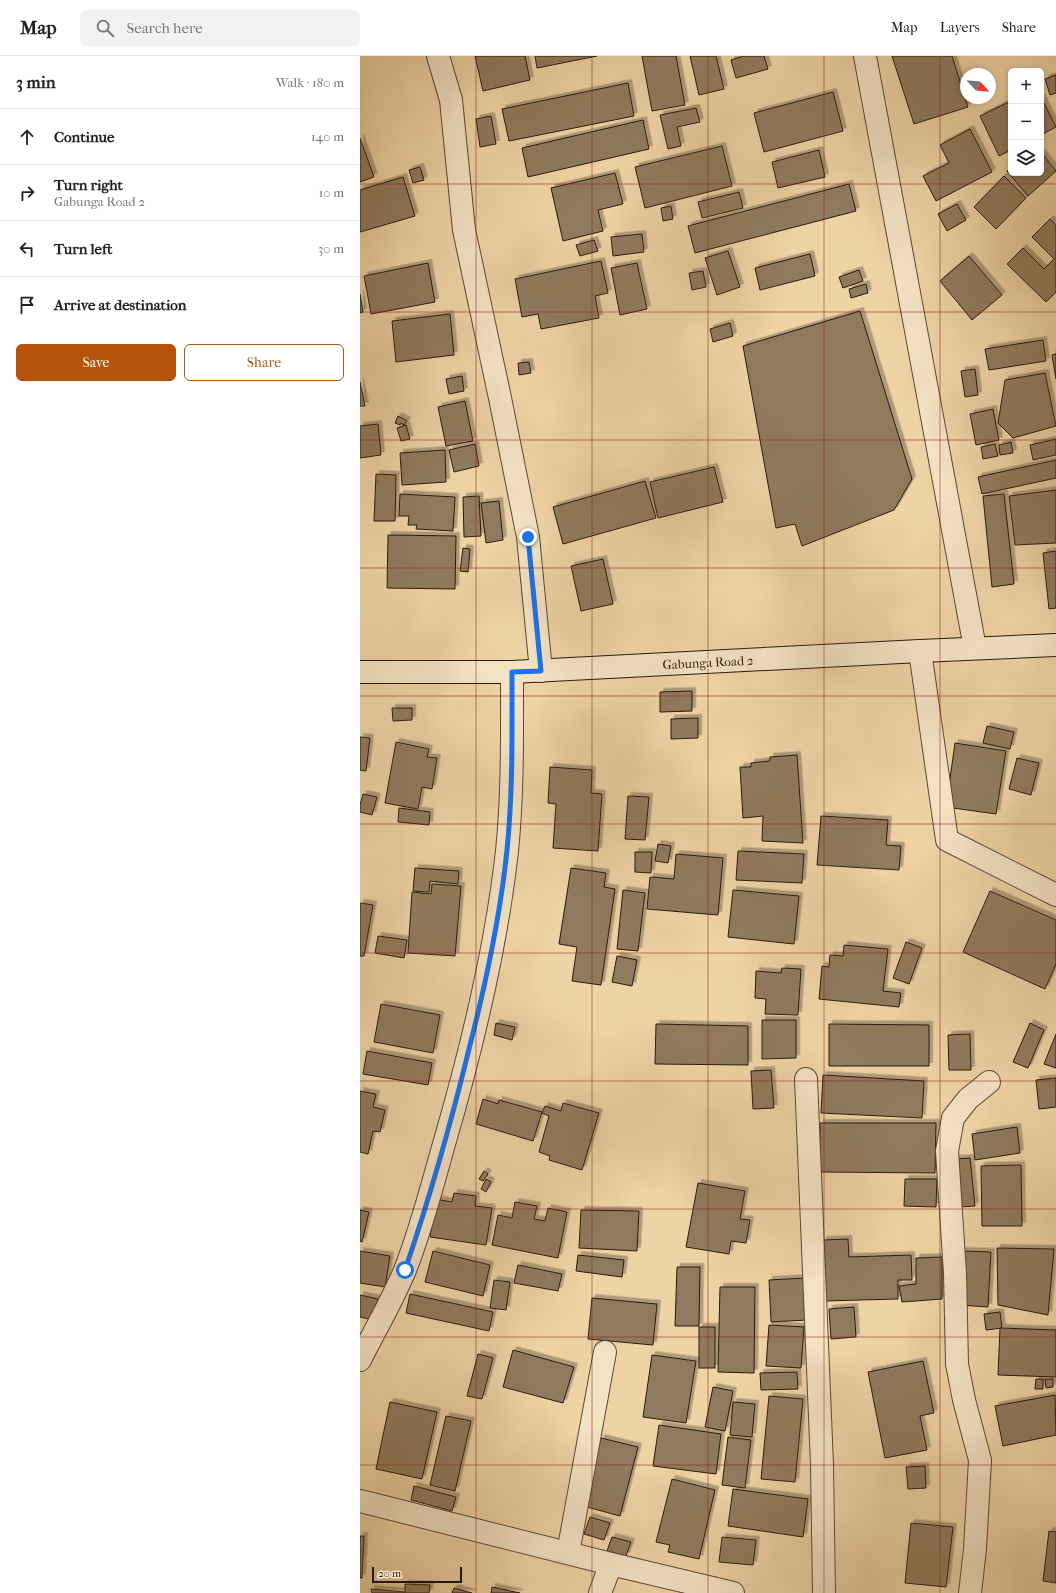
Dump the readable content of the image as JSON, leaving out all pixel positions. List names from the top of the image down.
{
  "streets": {
    "street": ["Gabunga Road 2"]
  },
  "scale_bar": "20 m",
  "north": "bottom right",
  "page": {
    "header": "Map",
    "search": "Search here",
    "nav": ["Map", "Layers", "Share"],
    "heading": ["3 min", "Walk · 180 m"],
    "map_buttons": ["+", "−"],
    "list": [
      ["Continue", "140 m"],
      ["Turn right", "Gabunga Road 2", "10 m"],
      ["Turn left", "30 m"],
      "Arrive at destination"
    ],
    "buttons": ["Save", "Share"],
    "scale": "20 m"
  }
}
